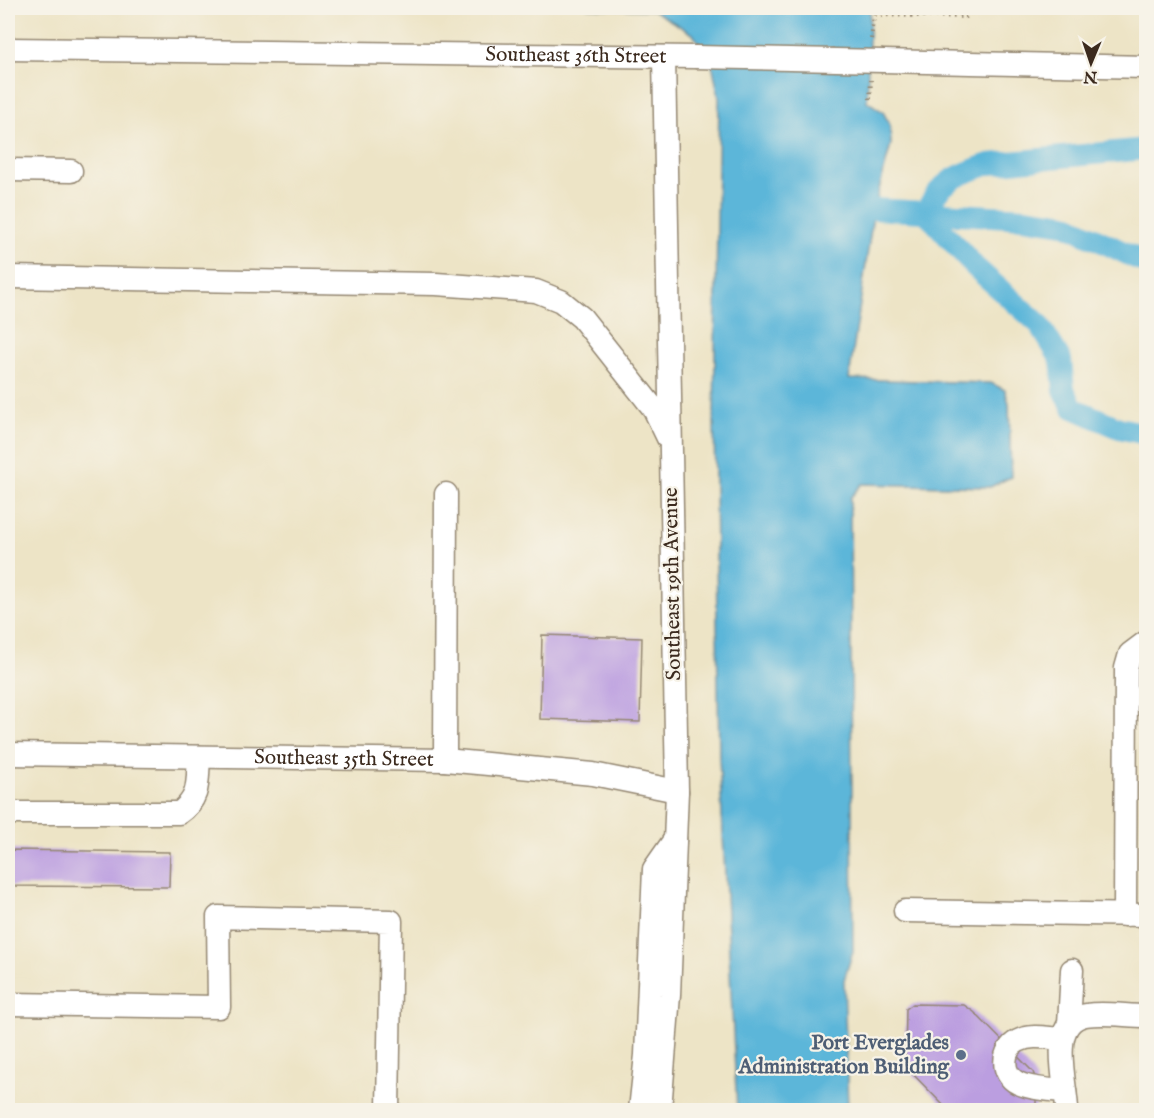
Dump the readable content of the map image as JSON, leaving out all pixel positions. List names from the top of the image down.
{
  "streets": {
    "street": ["Southeast 36th Street", "Southeast 19th Avenue", "Southeast 35th Street"]
  },
  "crossings": [
    ["Southeast 36th Street", "Southeast 19th Avenue"],
    ["Southeast 19th Avenue", "Southeast 35th Street"]
  ],
  "places": ["Port Everglades Administration Building"],
  "north": "bottom"
}
